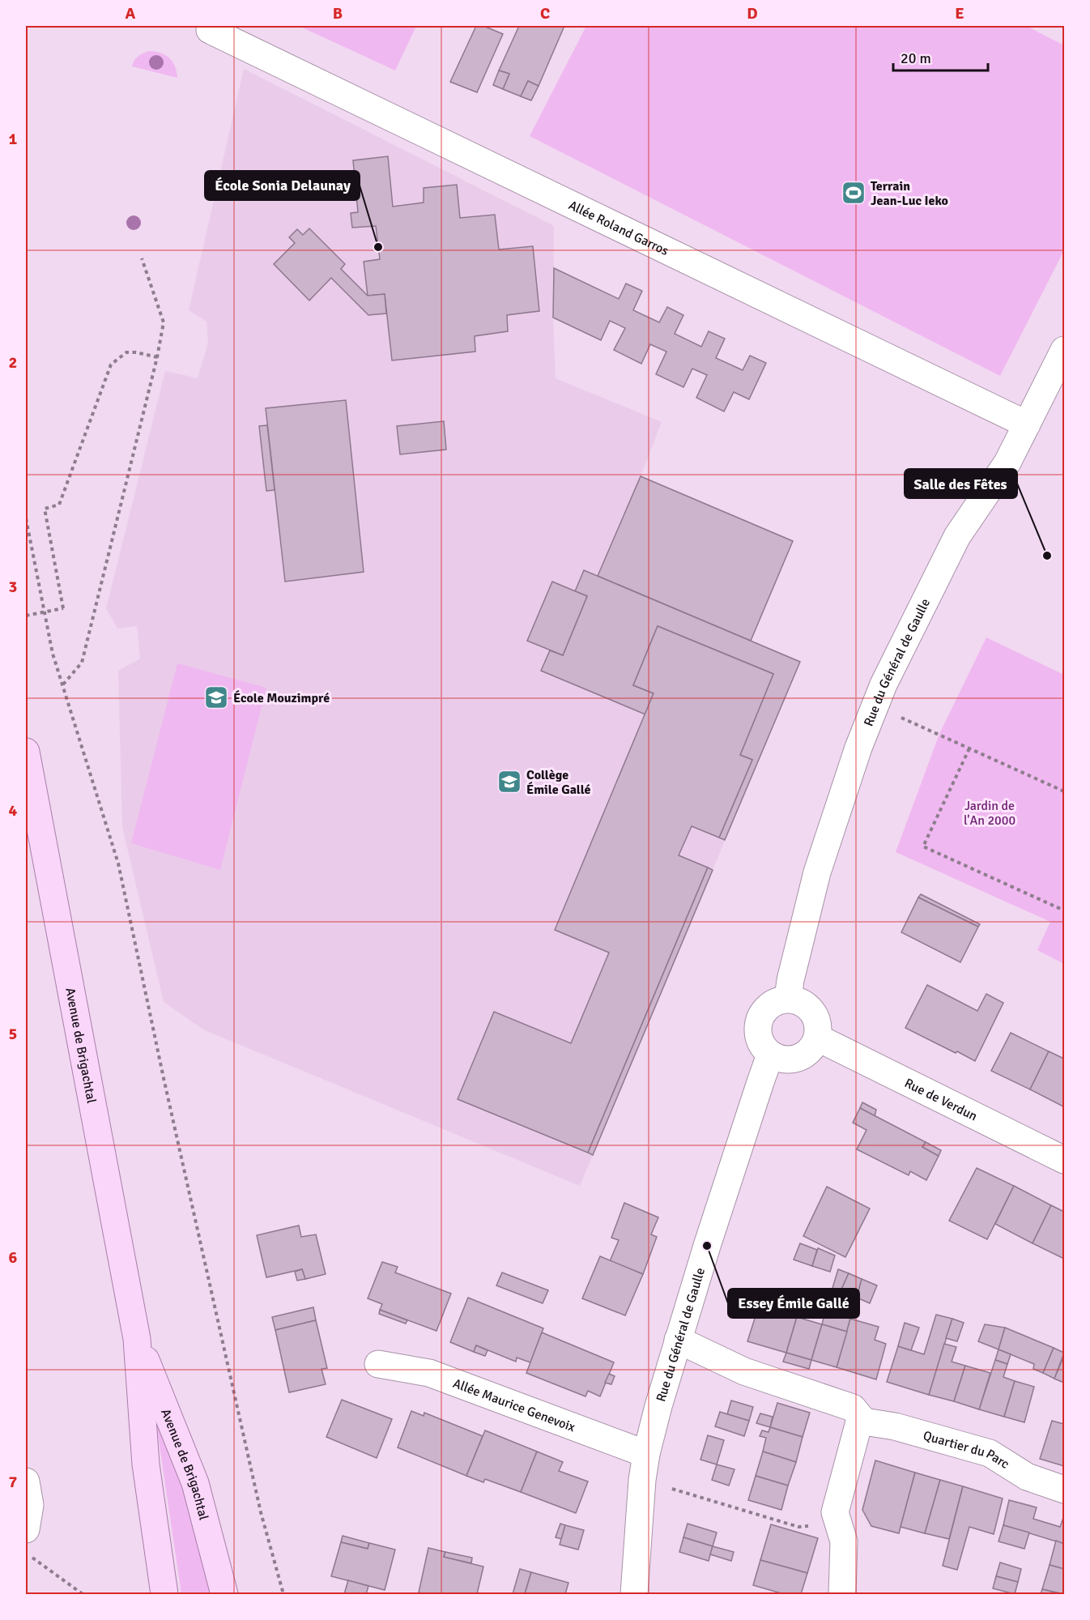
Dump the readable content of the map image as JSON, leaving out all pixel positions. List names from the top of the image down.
{
  "streets": {
    "main road": ["Avenue de Brigachtal"],
    "street": [
      "Allée Roland Garros",
      "Rue du Général de Gaulle",
      "Rue de Verdun",
      "Allée Maurice Genevoix",
      "Quartier du Parc"
    ]
  },
  "crossings": [
    ["Allée Roland Garros", "Rue du Général de Gaulle"],
    ["Rue du Général de Gaulle", "Rue de Verdun"],
    ["Rue du Général de Gaulle", "Allée Maurice Genevoix"]
  ],
  "parks": ["Jardin de l'An 2000"],
  "places": {
    "sports": ["Terrain Jean-Luc Ieko"],
    "other": ["École Sonia Delaunay", "Salle des Fêtes", "Essey Émile Gallé"],
    "school or university": ["École Mouzimpré", "Collège Émile Gallé"]
  },
  "scale_bar": "20 m",
  "grid": {
    "columns": [
      "A",
      "B",
      "C",
      "D",
      "E"
    ],
    "rows": [
      "1",
      "2",
      "3",
      "4",
      "5",
      "6",
      "7"
    ]
  }
}
